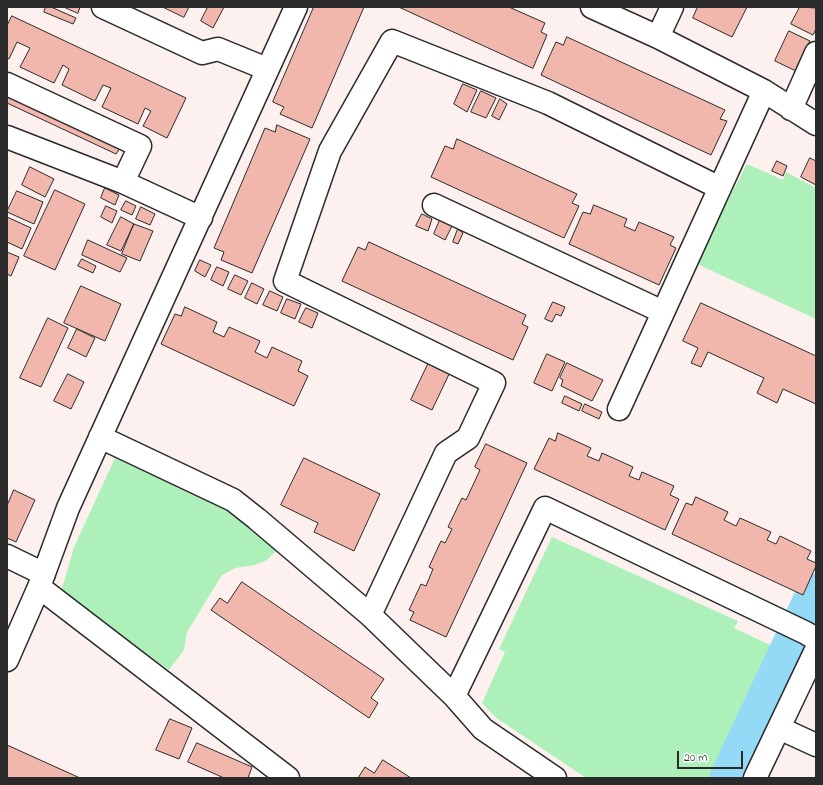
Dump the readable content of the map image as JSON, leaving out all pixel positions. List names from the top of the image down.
{
  "scale_bar": "20 m"
}
